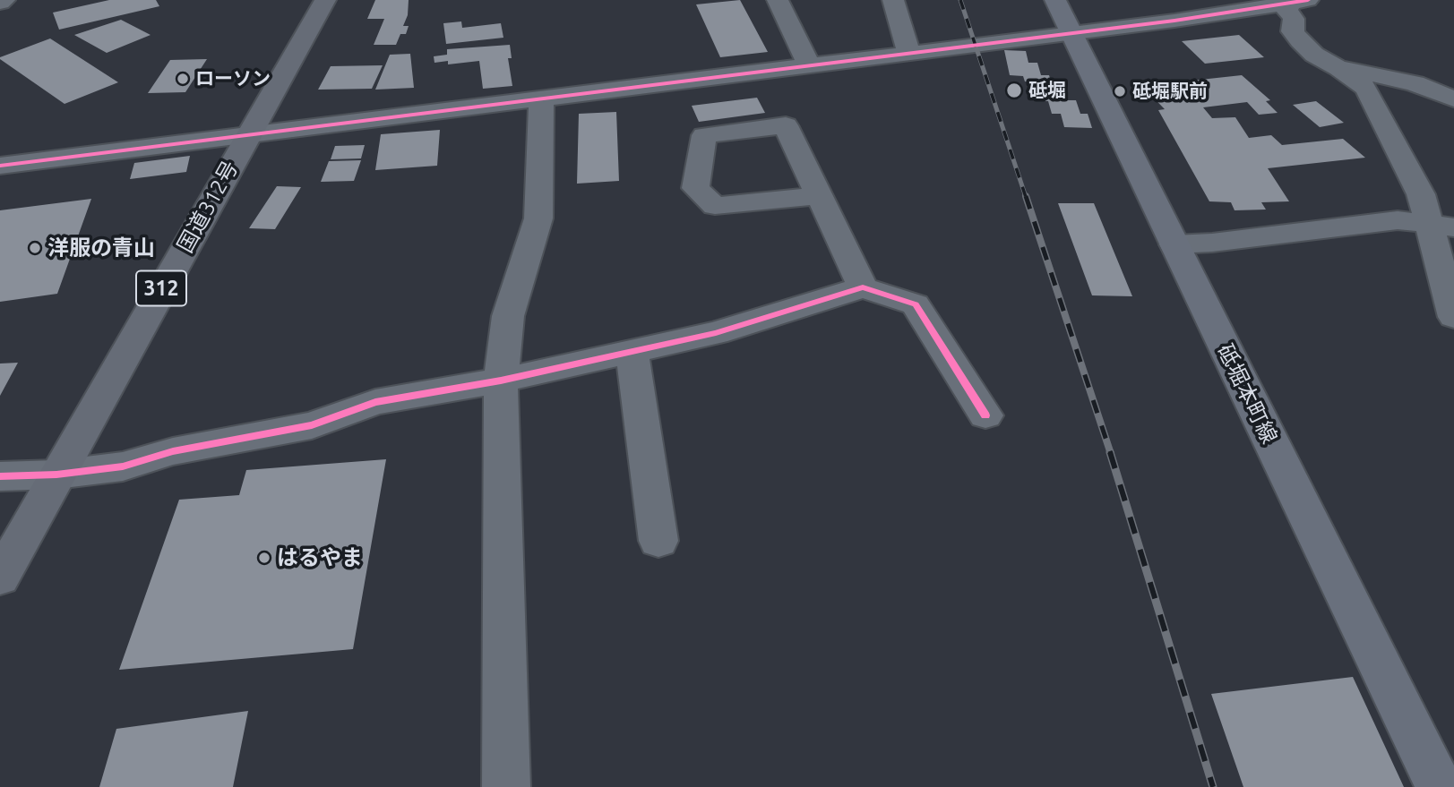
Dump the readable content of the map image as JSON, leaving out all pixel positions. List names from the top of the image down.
{
  "streets": {
    "highway": ["国道312号", "312"],
    "main road": ["砥堀本町線"]
  },
  "places": [
    "ローソン",
    "砥堀",
    "砥堀駅前",
    "洋服の青山",
    "はるやま"
  ]
}
